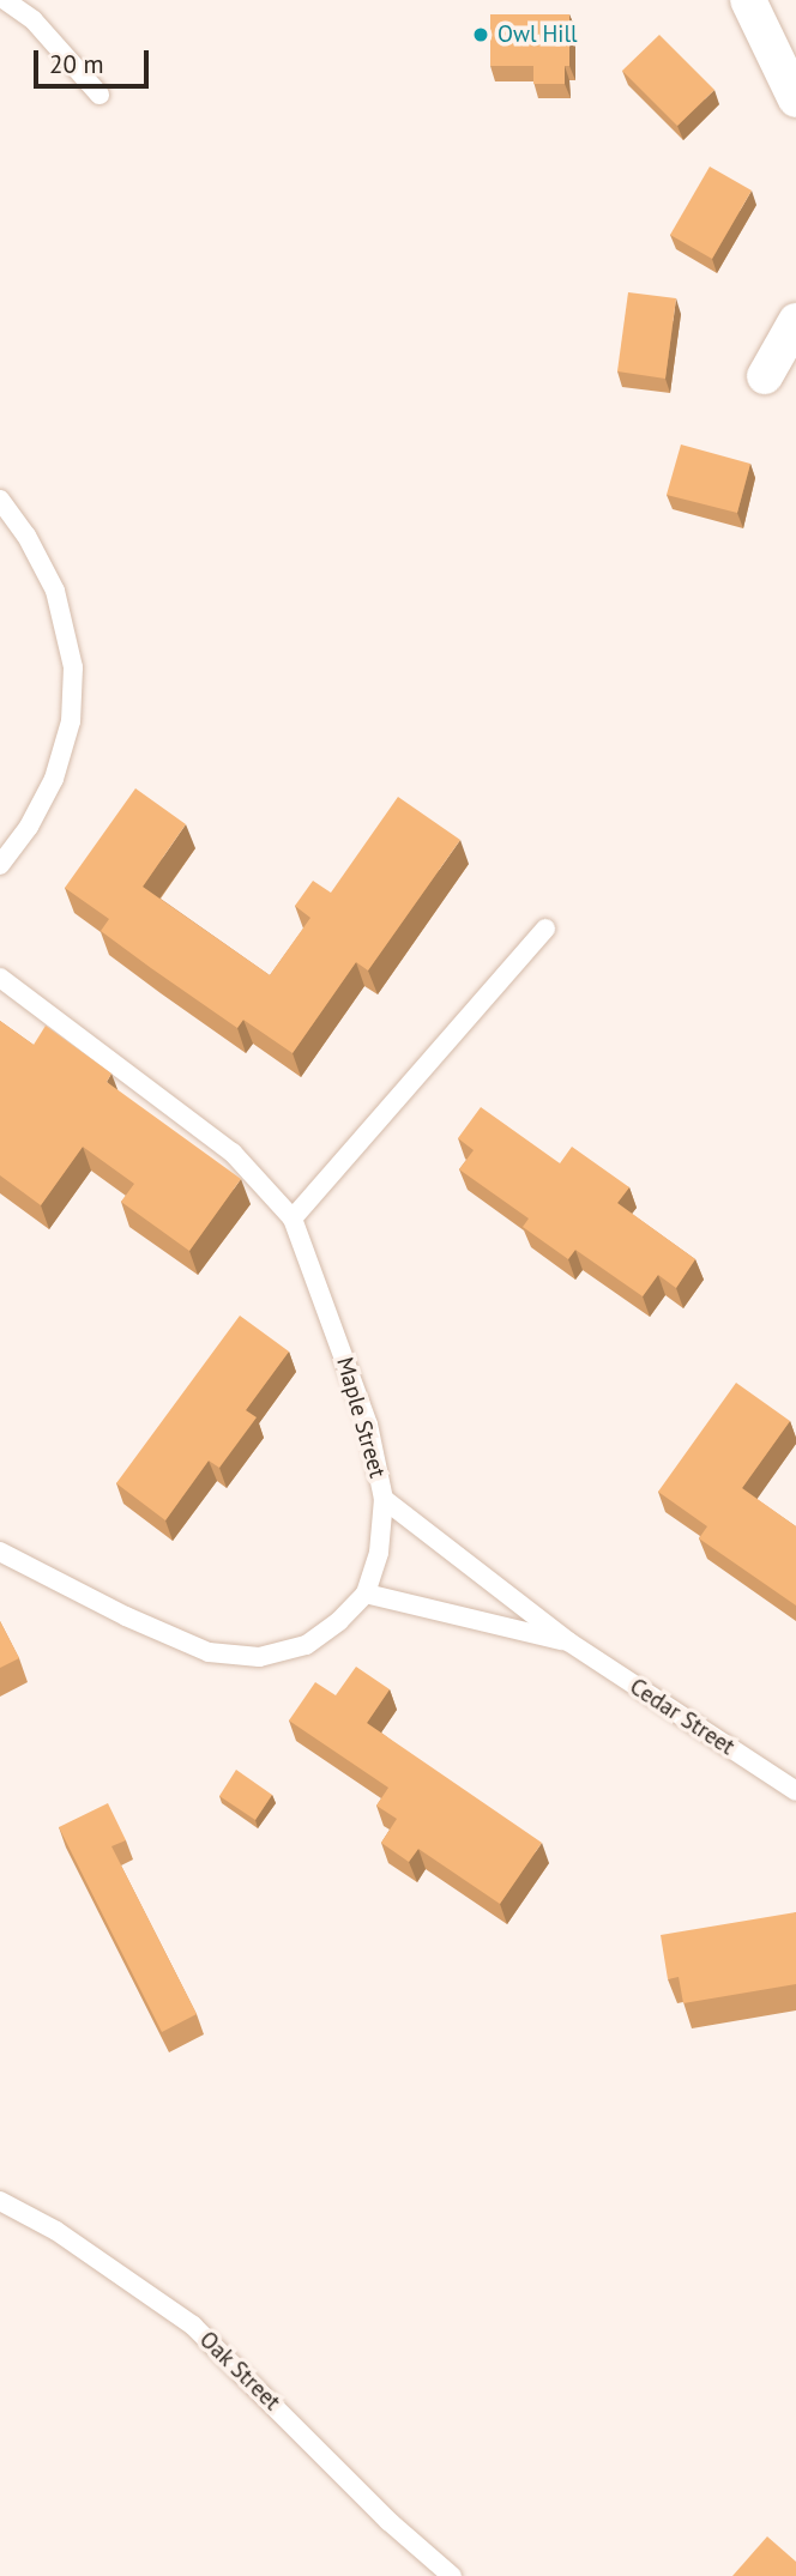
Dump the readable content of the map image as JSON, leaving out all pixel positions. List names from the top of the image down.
{
  "streets": {
    "lane": ["Maple Street", "Cedar Street", "Oak Street"]
  },
  "crossings": [
    ["Maple Street", "Cedar Street"]
  ],
  "places": ["Owl Hill"],
  "scale_bar": "20 m"
}
